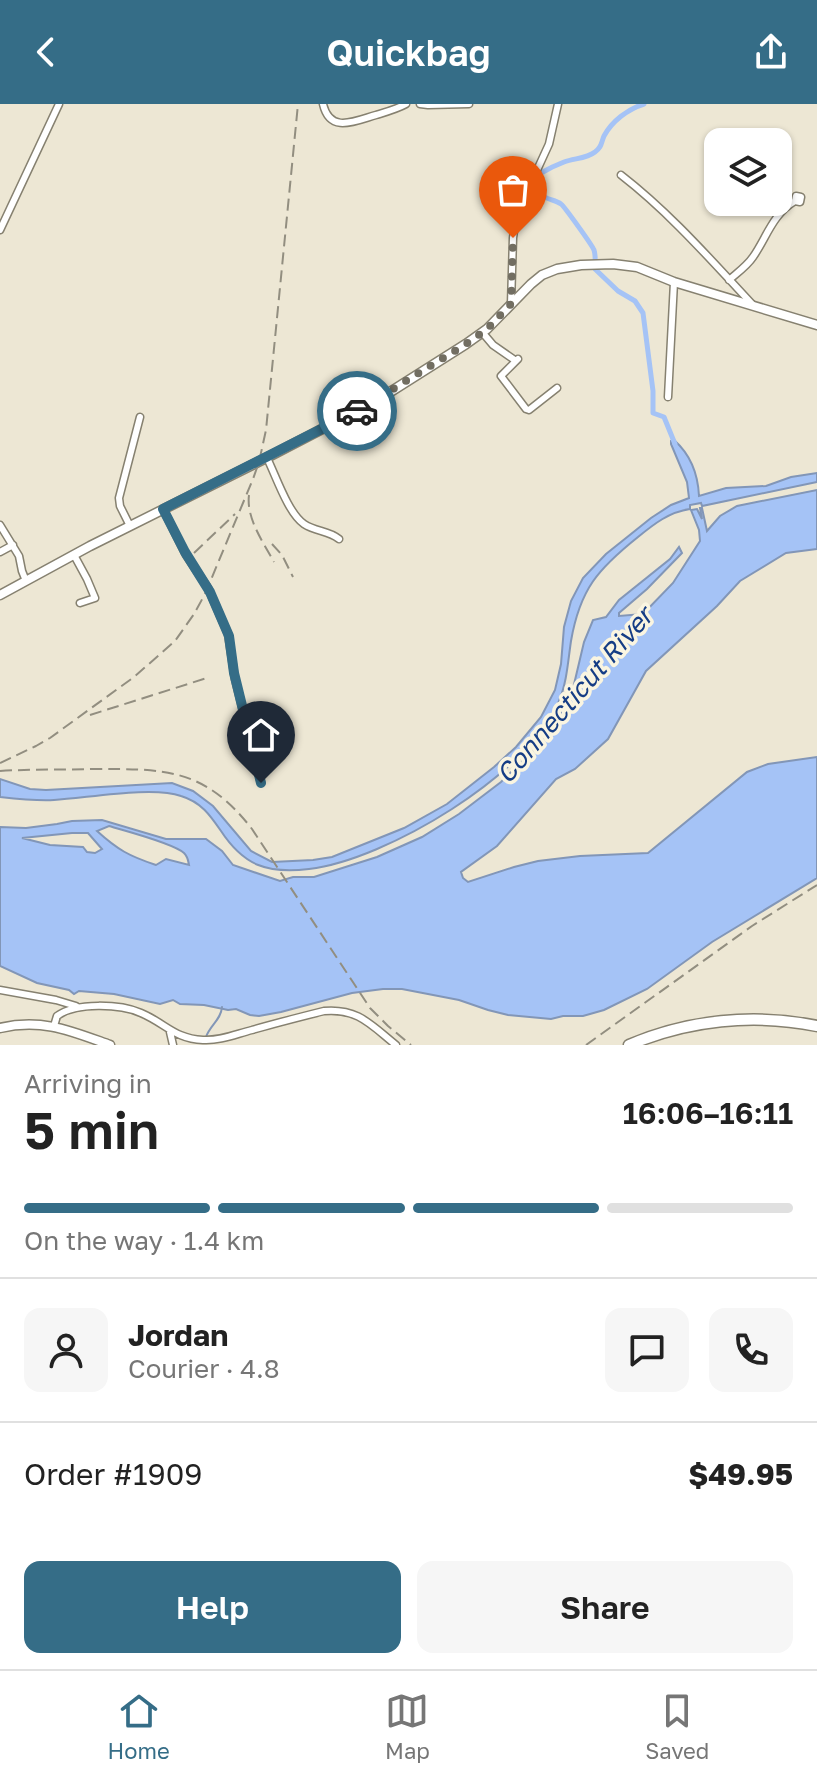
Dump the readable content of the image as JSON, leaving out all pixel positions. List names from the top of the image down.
{
  "water": ["Connecticut River"],
  "page": {
    "header": "Quickbag",
    "heading": ["5 min", "Arriving in", "16:06–16:11"],
    "panel": [
      "Jordan",
      "Courier · 4.8",
      "Order #1909",
      "$49.95"
    ],
    "bar": "On the way · 1.4 km",
    "buttons": ["Help", "Share"],
    "tabs": ["Home", "Map", "Saved"]
  }
}
